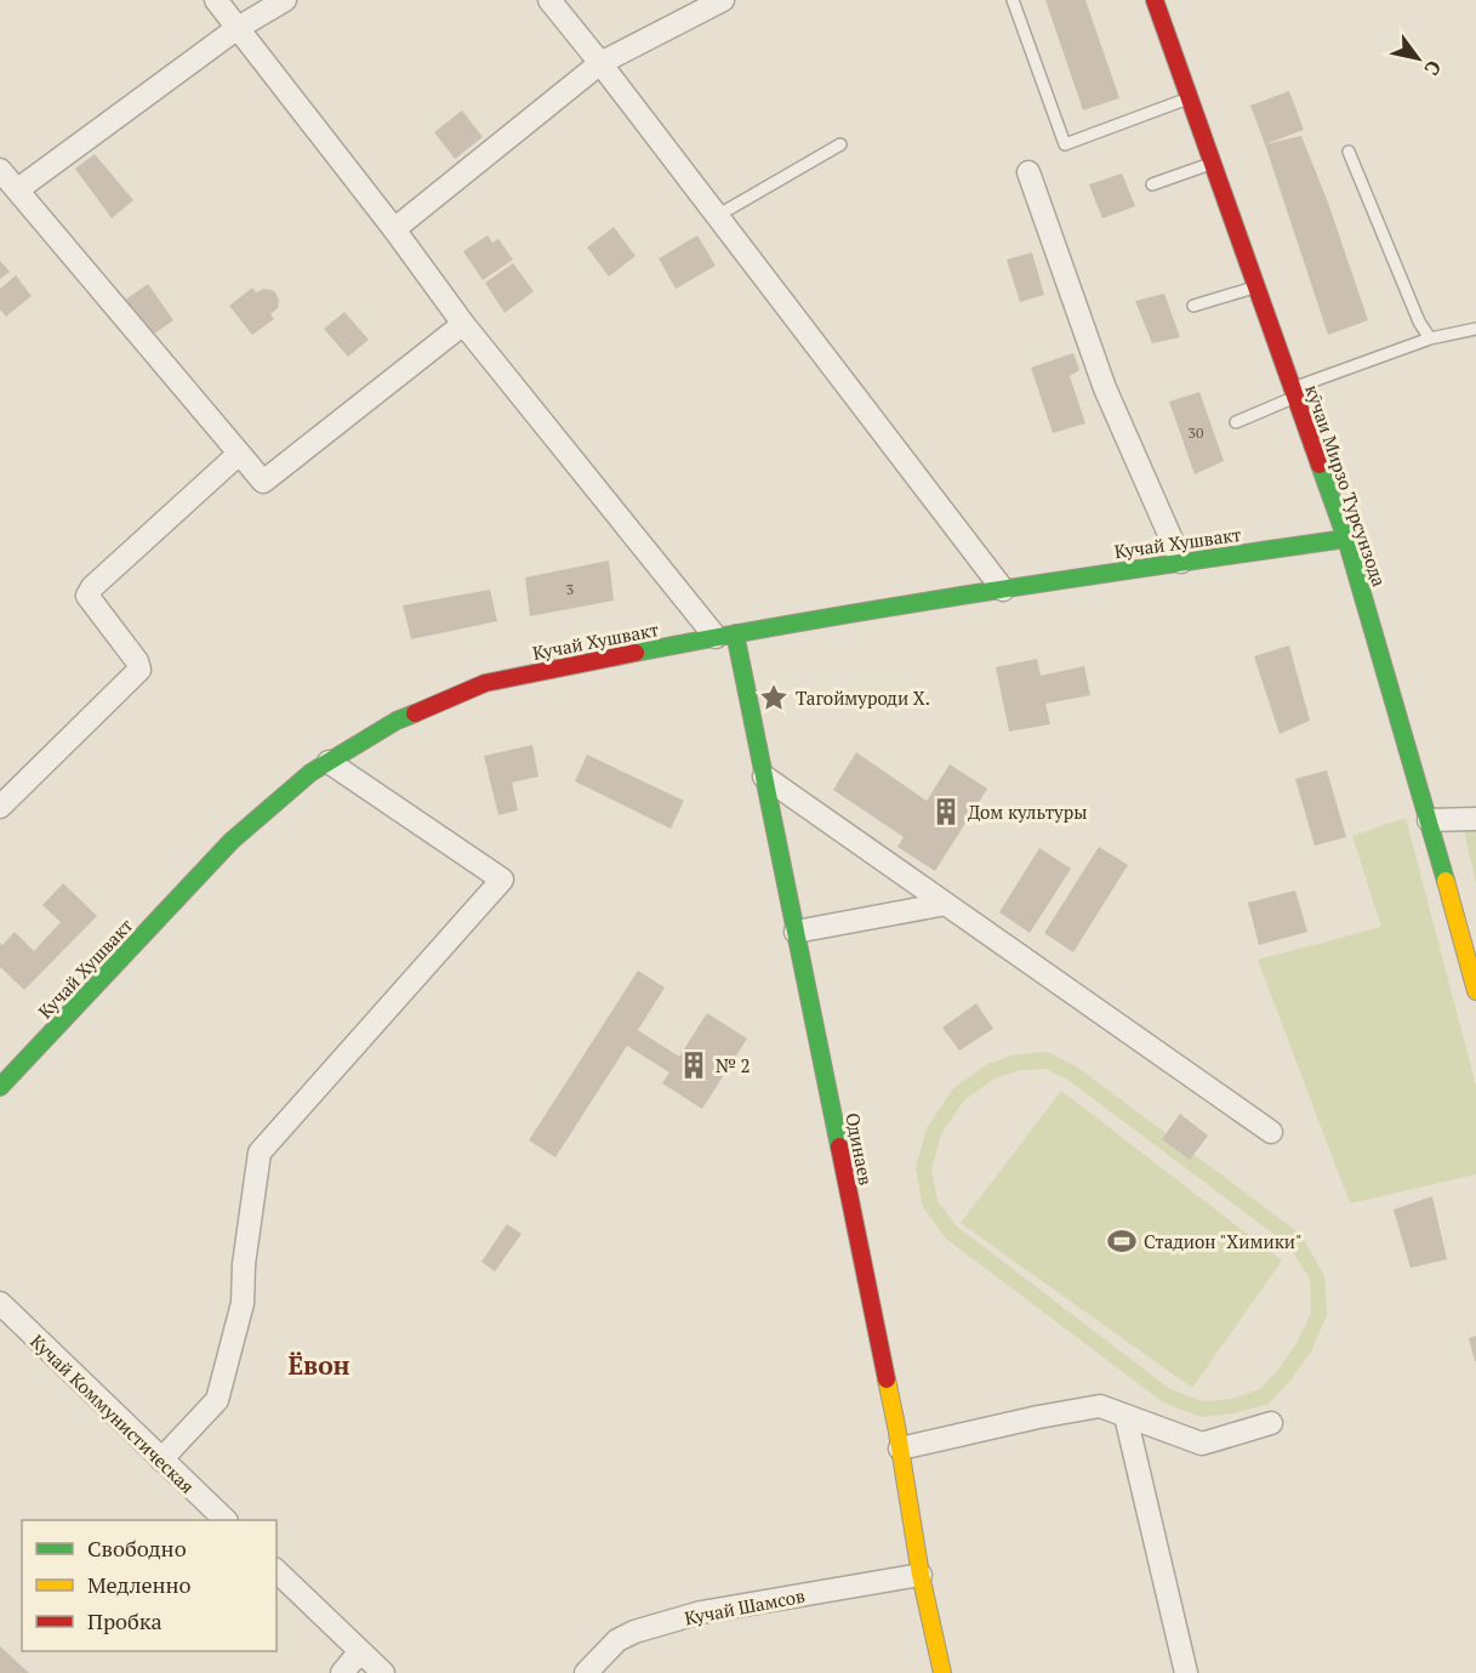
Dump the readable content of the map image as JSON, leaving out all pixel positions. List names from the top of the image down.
{
  "streets": {
    "street": [
      "кӯчаи Мирзо Турсунзода",
      "Кучай Хушвакт",
      "Одинаев",
      "Кучай Коммунистическая",
      "Кучай Шамсов"
    ]
  },
  "crossings": [
    ["кӯчаи Мирзо Турсунзода", "Кучай Хушвакт"],
    ["Кучай Хушвакт", "Одинаев"],
    ["Одинаев", "Кучай Шамсов"]
  ],
  "districts": ["Ёвон"],
  "places": {
    "place": ["Тагоймуроди Х."],
    "building": ["Дом культуры", "№ 2"],
    "sports": ["Стадион \"Химики\""]
  },
  "house_numbers": ["30", "3"],
  "legend": ["Свободно", "Медленно", "Пробка"],
  "north": "bottom right"
}
